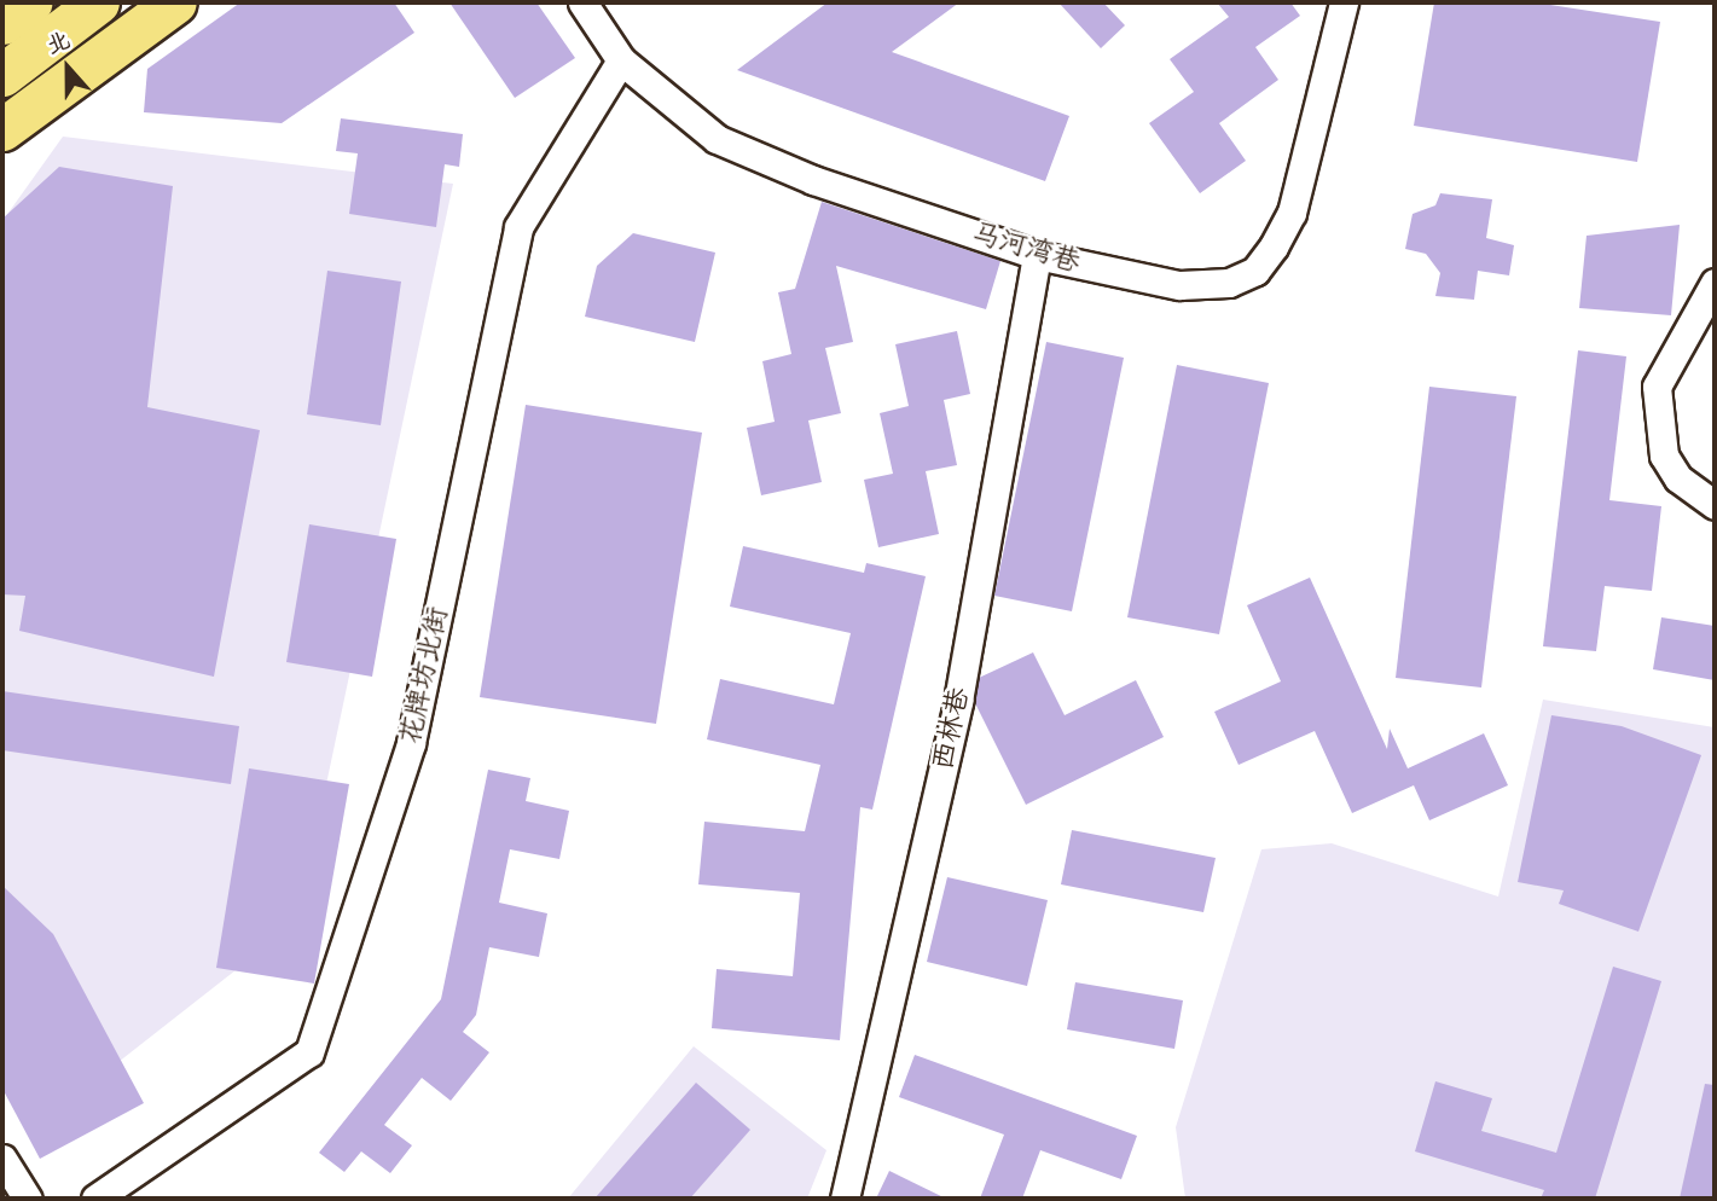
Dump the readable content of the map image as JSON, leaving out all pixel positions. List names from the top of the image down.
{
  "streets": {
    "street": ["马河湾巷", "花牌坊北街", "西林巷"]
  },
  "crossings": [
    ["马河湾巷", "花牌坊北街"],
    ["马河湾巷", "西林巷"]
  ],
  "north": "top"
}
